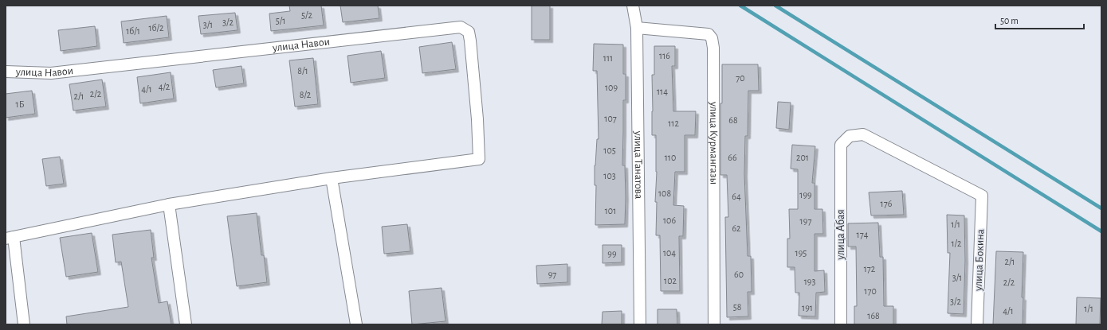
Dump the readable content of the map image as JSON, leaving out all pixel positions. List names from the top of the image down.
{
  "streets": {
    "street": [
      "улица Навои",
      "улица Курмангазы",
      "улица Танатова",
      "улица Абая",
      "улица Бокина"
    ]
  },
  "crossings": [
    ["улица Курмангазы", "улица Танатова"],
    ["улица Абая", "улица Бокина"]
  ],
  "house_numbers": [
    "5/2",
    "5/1",
    "3/2",
    "3/1",
    "1б/2",
    "1б/1",
    "116",
    "111",
    "8/1",
    "70",
    "4/2",
    "109",
    "4/1",
    "114",
    "2/2",
    "8/2",
    "2/1",
    "1Б",
    "107",
    "68",
    "112",
    "105",
    "110",
    "66",
    "201",
    "103",
    "108",
    "199",
    "64",
    "176",
    "101",
    "106",
    "197",
    "1/1",
    "62",
    "174",
    "1/2",
    "104",
    "195",
    "99",
    "2/1",
    "172",
    "97",
    "60",
    "3/1",
    "102",
    "193",
    "2/2",
    "170",
    "3/2",
    "58",
    "191",
    "1/1",
    "4/1",
    "168"
  ],
  "scale_bar": "50 m"
}
